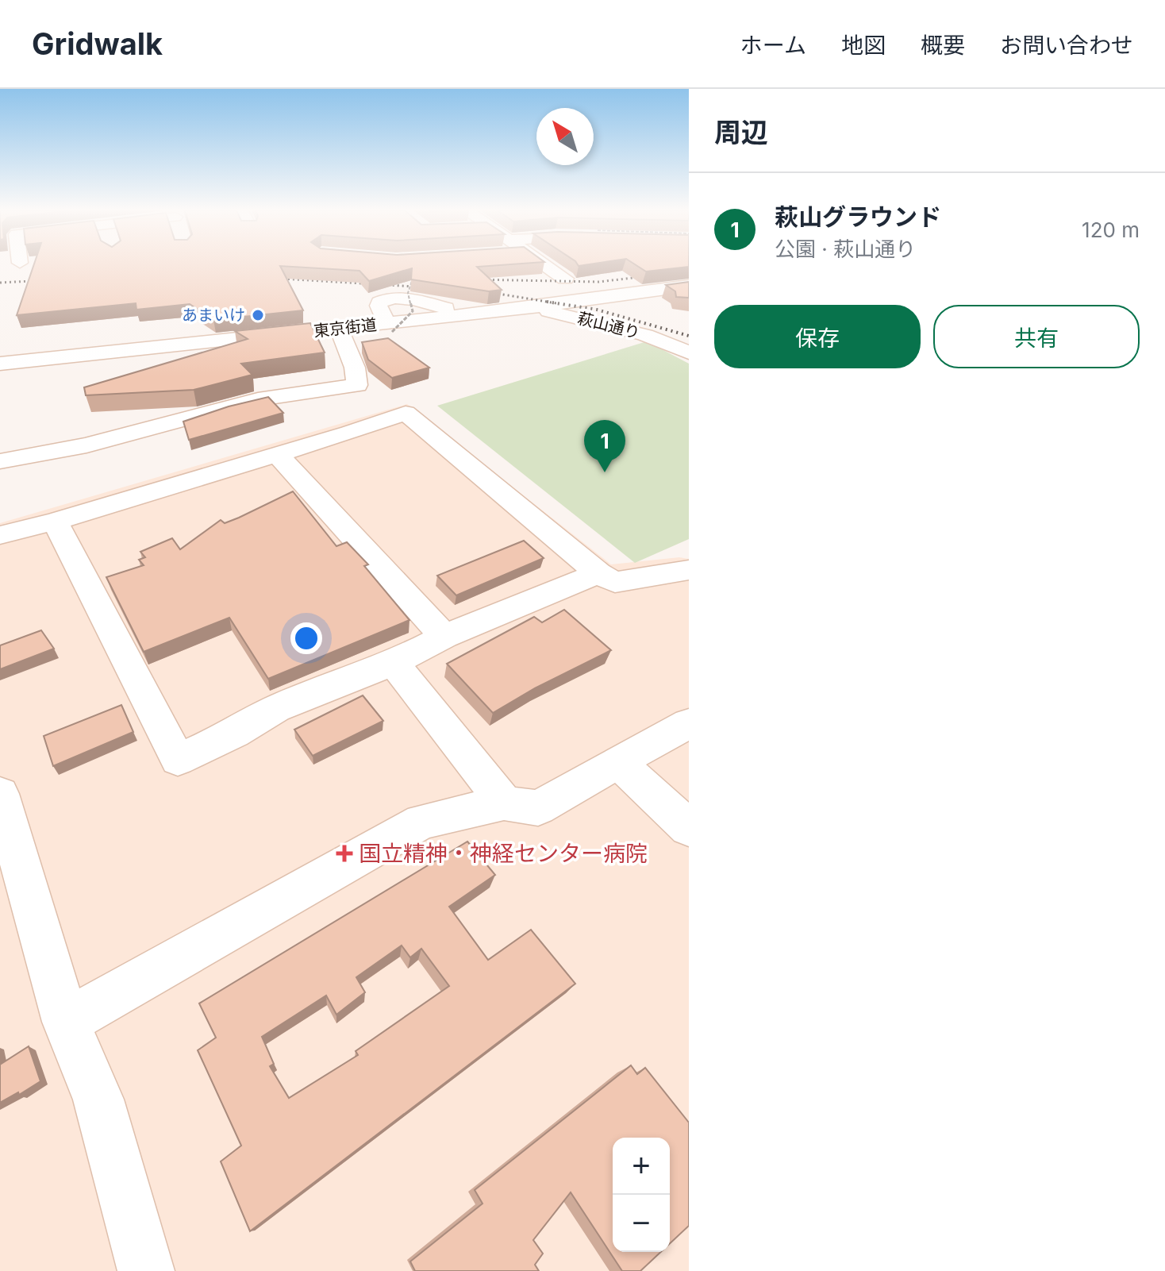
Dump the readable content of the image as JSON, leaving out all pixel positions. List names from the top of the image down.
{
  "streets": {
    "street": ["萩山通り", "東京街道"]
  },
  "crossings": [
    ["萩山通り", "東京街道"]
  ],
  "places": {
    "other": ["あまいけ"],
    "health": ["国立精神・神経センター病院"]
  },
  "north": "top left",
  "page": {
    "header": "Gridwalk",
    "nav": [
      "ホーム",
      "地図",
      "概要",
      "お問い合わせ"
    ],
    "heading": "周辺",
    "list": [
      {
        "mark": "1",
        "name": "萩山グラウンド",
        "note": "公園 · 萩山通り",
        "value": "120 m"
      }
    ],
    "buttons": ["保存", "共有"],
    "pins": "1",
    "map_buttons": ["+", "−"]
  }
}
